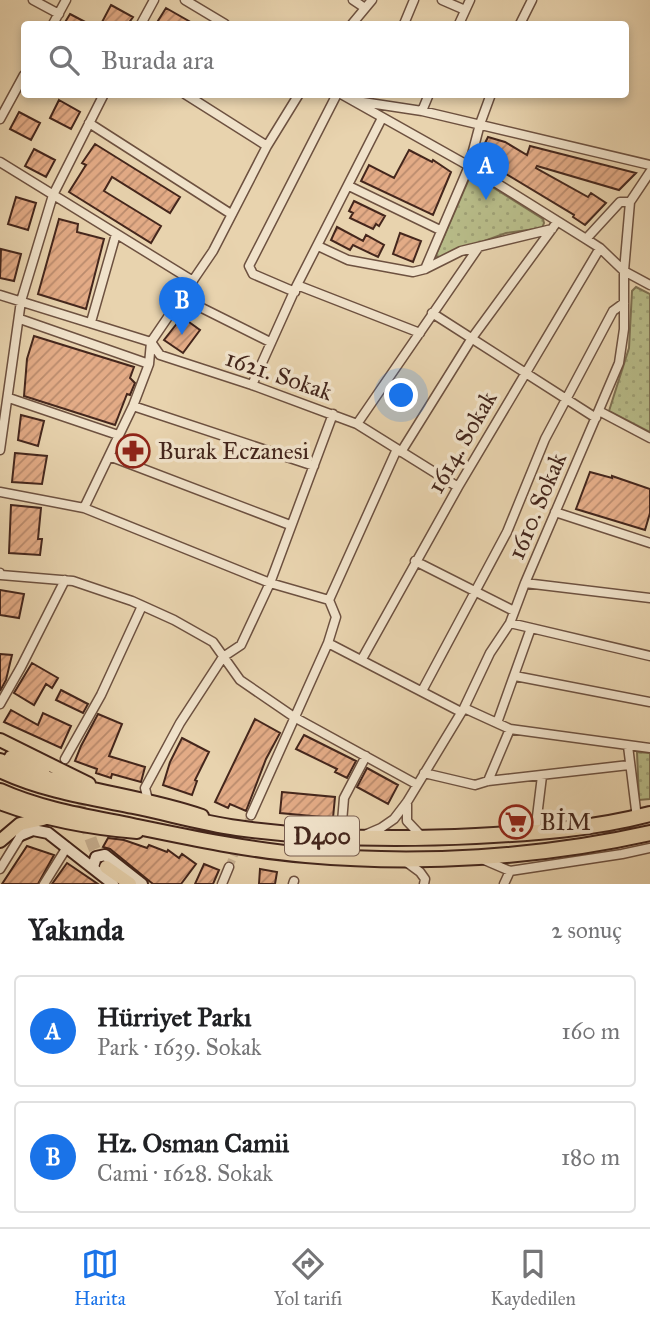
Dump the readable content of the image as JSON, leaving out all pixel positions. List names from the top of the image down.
{
  "streets": {
    "highway": ["D400"],
    "street": ["1621. Sokak", "1614. Sokak", "1610. Sokak"]
  },
  "crossings": [
    ["1621. Sokak", "1614. Sokak"],
    ["1610. Sokak", "D400"]
  ],
  "places": {
    "pharmacy": ["Burak Eczanesi"],
    "supermarket": ["BİM"]
  },
  "page": {
    "search": "Burada ara",
    "pins": ["A", "B"],
    "heading": ["Yakında", "2 sonuç"],
    "list": [
      {
        "mark": "A",
        "name": "Hürriyet Parkı",
        "note": "Park · 1639. Sokak",
        "value": "160 m"
      },
      {
        "mark": "B",
        "name": "Hz. Osman Camii",
        "note": "Cami · 1628. Sokak",
        "value": "180 m"
      }
    ],
    "nav": ["Harita", "Yol tarifi", "Kaydedilen"]
  }
}
